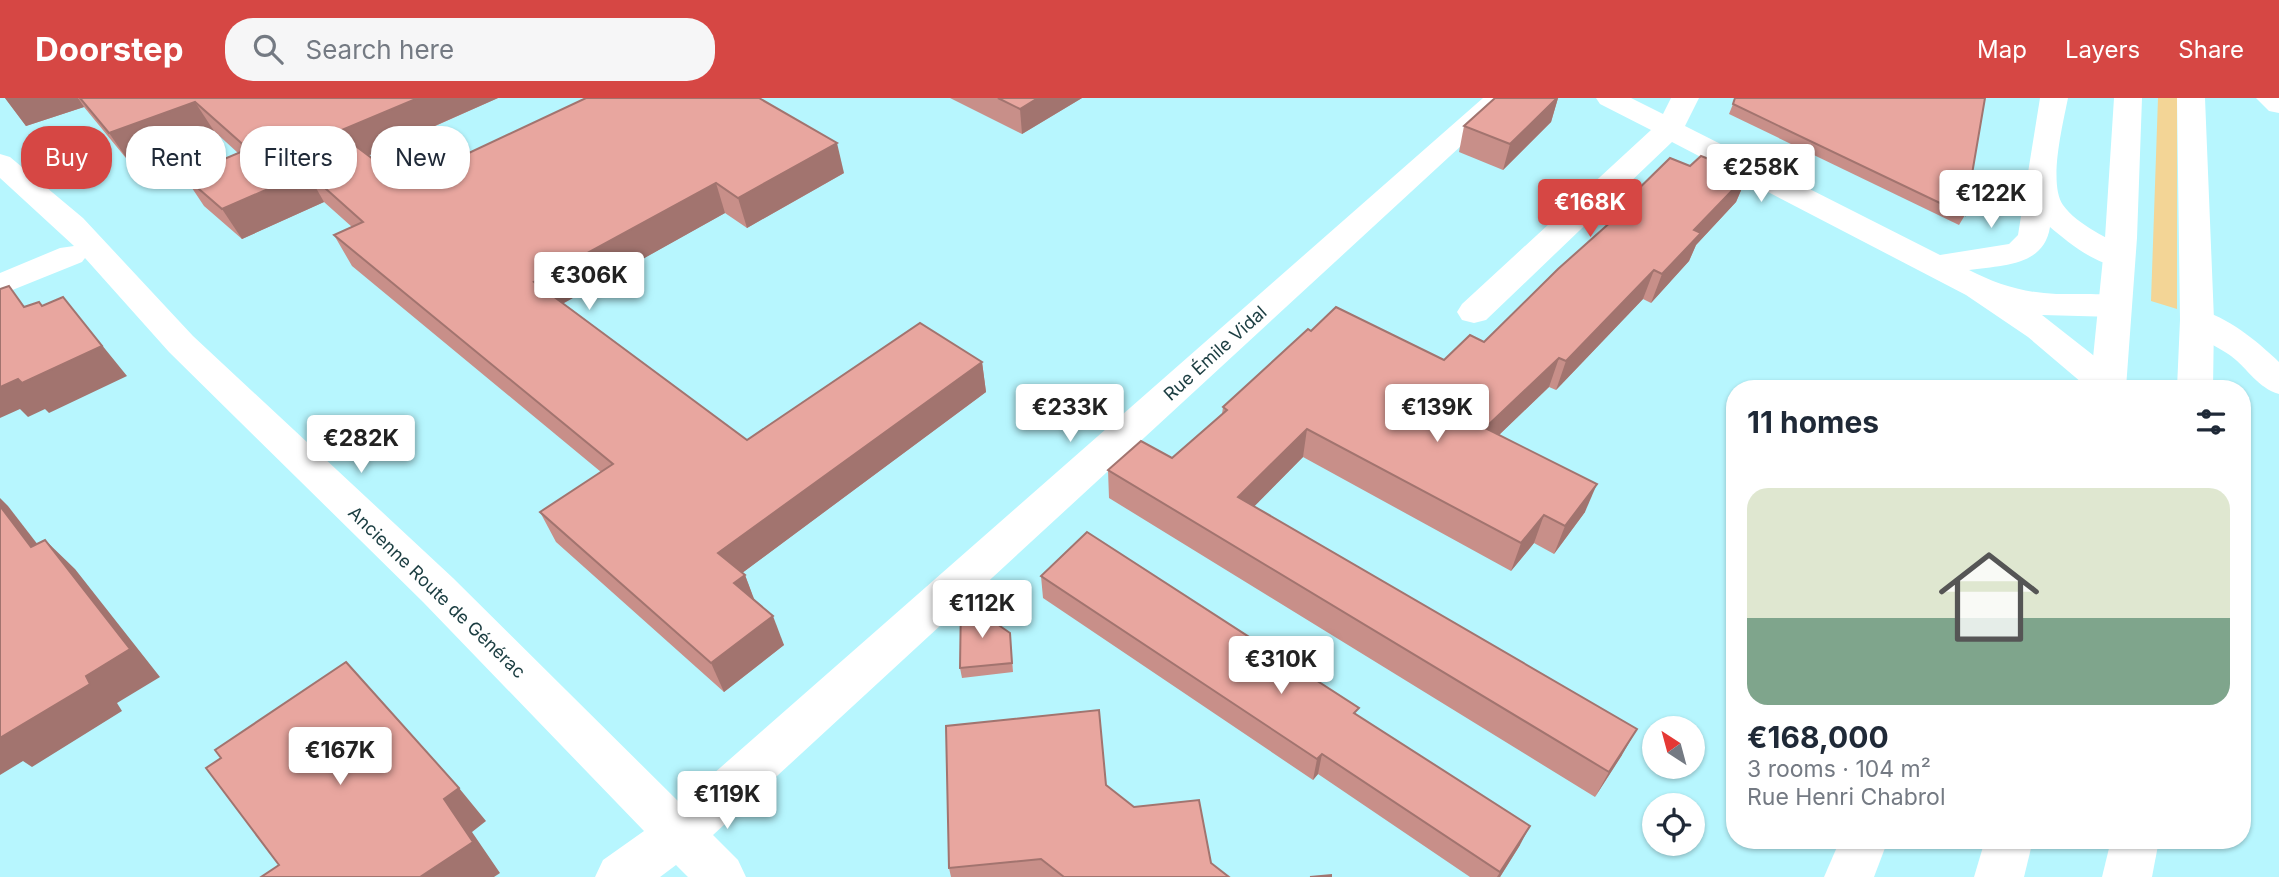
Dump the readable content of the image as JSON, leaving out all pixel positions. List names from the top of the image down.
{
  "streets": {
    "street": ["Rue Émile Vidal", "Ancienne Route de Générac"]
  },
  "crossings": [
    ["Rue Émile Vidal", "Ancienne Route de Générac"]
  ],
  "north": "top left",
  "page": {
    "header": "Doorstep",
    "search": "Search here",
    "nav": ["Map", "Layers", "Share"],
    "chip": [
      "Buy",
      "Rent",
      "Filters",
      "New"
    ],
    "price": [
      "€258K",
      "€122K",
      "€168K",
      "€306K",
      "€233K",
      "€139K",
      "€282K",
      "€112K",
      "€310K",
      "€167K",
      "€119K"
    ],
    "heading": "11 homes",
    "list": [
      {
        "name": "€168,000",
        "note": "3 rooms · 104 m² · Rue Henri Chabrol"
      }
    ]
  }
}
